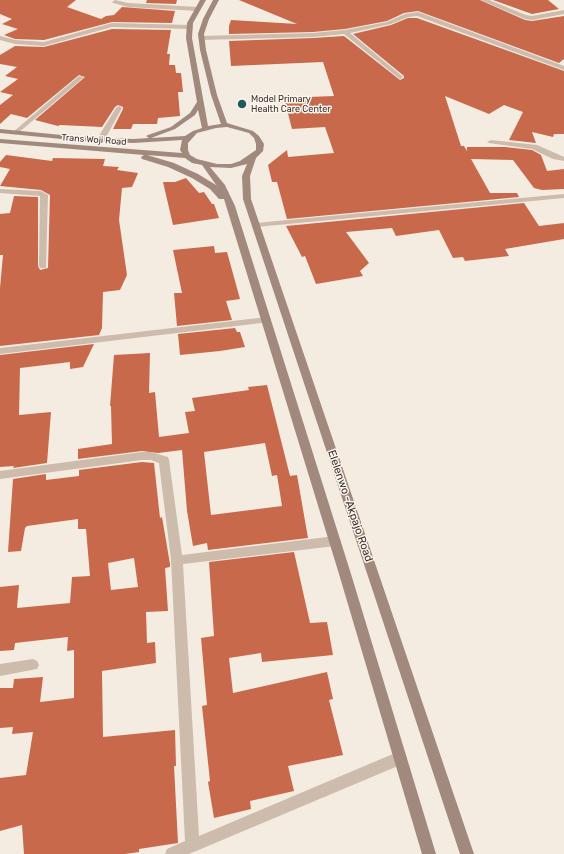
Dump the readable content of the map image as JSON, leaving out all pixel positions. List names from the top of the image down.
{
  "streets": {
    "main road": ["Trans Woji Road", "Elelenwo -Akpajo Road"]
  },
  "places": ["Model Primary Health Care Center"]
}
